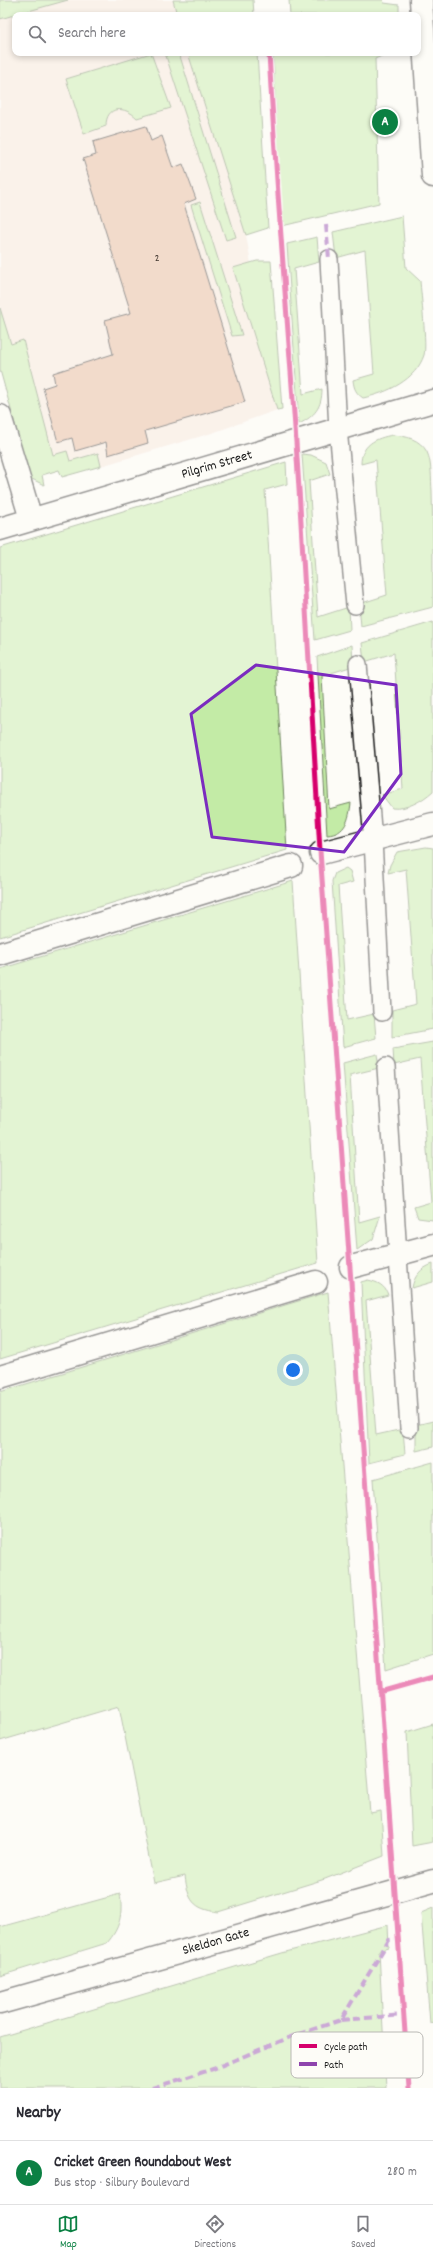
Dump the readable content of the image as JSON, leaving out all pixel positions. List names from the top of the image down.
{
  "streets": {
    "street": ["Pilgrim Street", "Skeldon Gate"]
  },
  "house_numbers": ["2"],
  "legend": ["Cycle path", "Path"],
  "page": {
    "search": "Search here",
    "pins": "A",
    "heading": "Nearby",
    "list": [
      {
        "mark": "A",
        "name": "Cricket Green Roundabout West",
        "note": "Bus stop · Silbury Boulevard",
        "value": "280 m"
      }
    ],
    "nav": ["Map", "Directions", "Saved"]
  }
}
